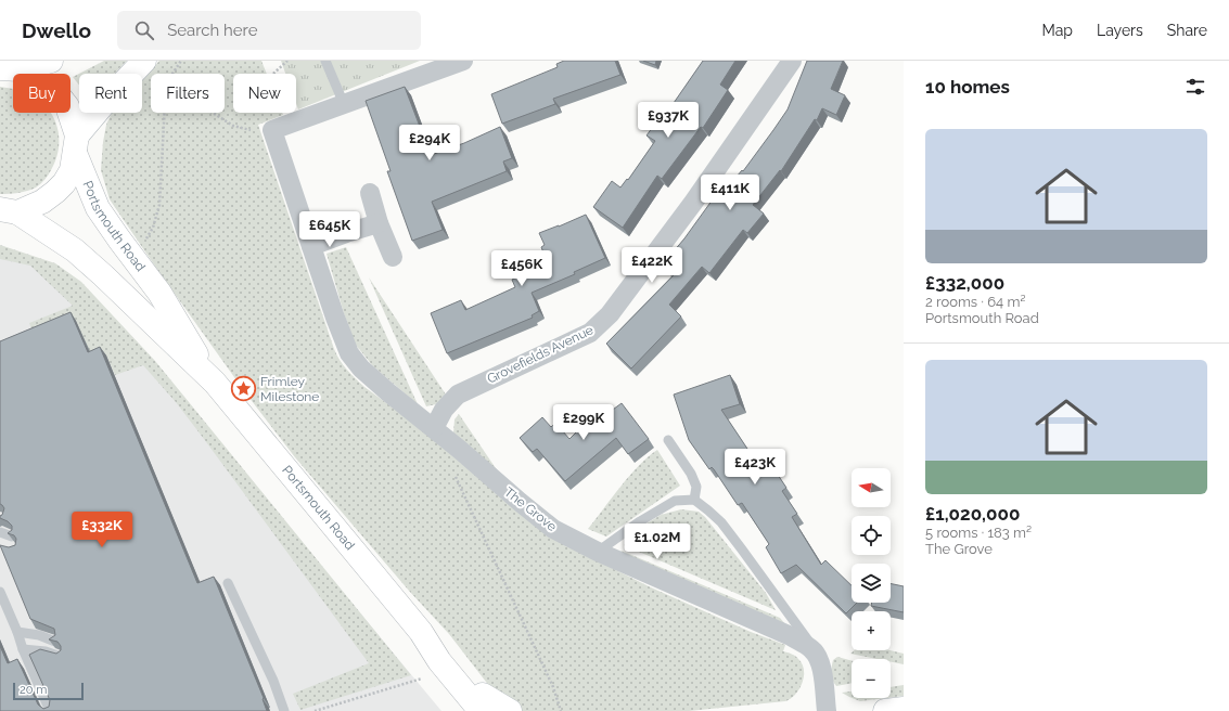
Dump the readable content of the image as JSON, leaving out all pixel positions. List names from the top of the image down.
{
  "streets": {
    "main road": ["Portsmouth Road"],
    "street": ["Grovefields Avenue", "The Grove"]
  },
  "crossings": [
    ["Grovefields Avenue", "The Grove"]
  ],
  "places": {
    "place": ["Frimley Milestone"]
  },
  "scale_bar": "20 m",
  "north": "left",
  "page": {
    "header": "Dwello",
    "search": "Search here",
    "nav": ["Map", "Layers", "Share"],
    "heading": "10 homes",
    "chip": [
      "Buy",
      "Rent",
      "Filters",
      "New"
    ],
    "price": [
      "£937K",
      "£294K",
      "£411K",
      "£645K",
      "£422K",
      "£456K",
      "£299K",
      "£423K",
      "£332K",
      "£1.02M"
    ],
    "list": [
      {
        "name": "£332,000",
        "note": "2 rooms · 64 m² · Portsmouth Road"
      },
      {
        "name": "£1,020,000",
        "note": "5 rooms · 183 m² · The Grove"
      }
    ],
    "map_buttons": ["+", "−"],
    "scale": "20 m"
  }
}
